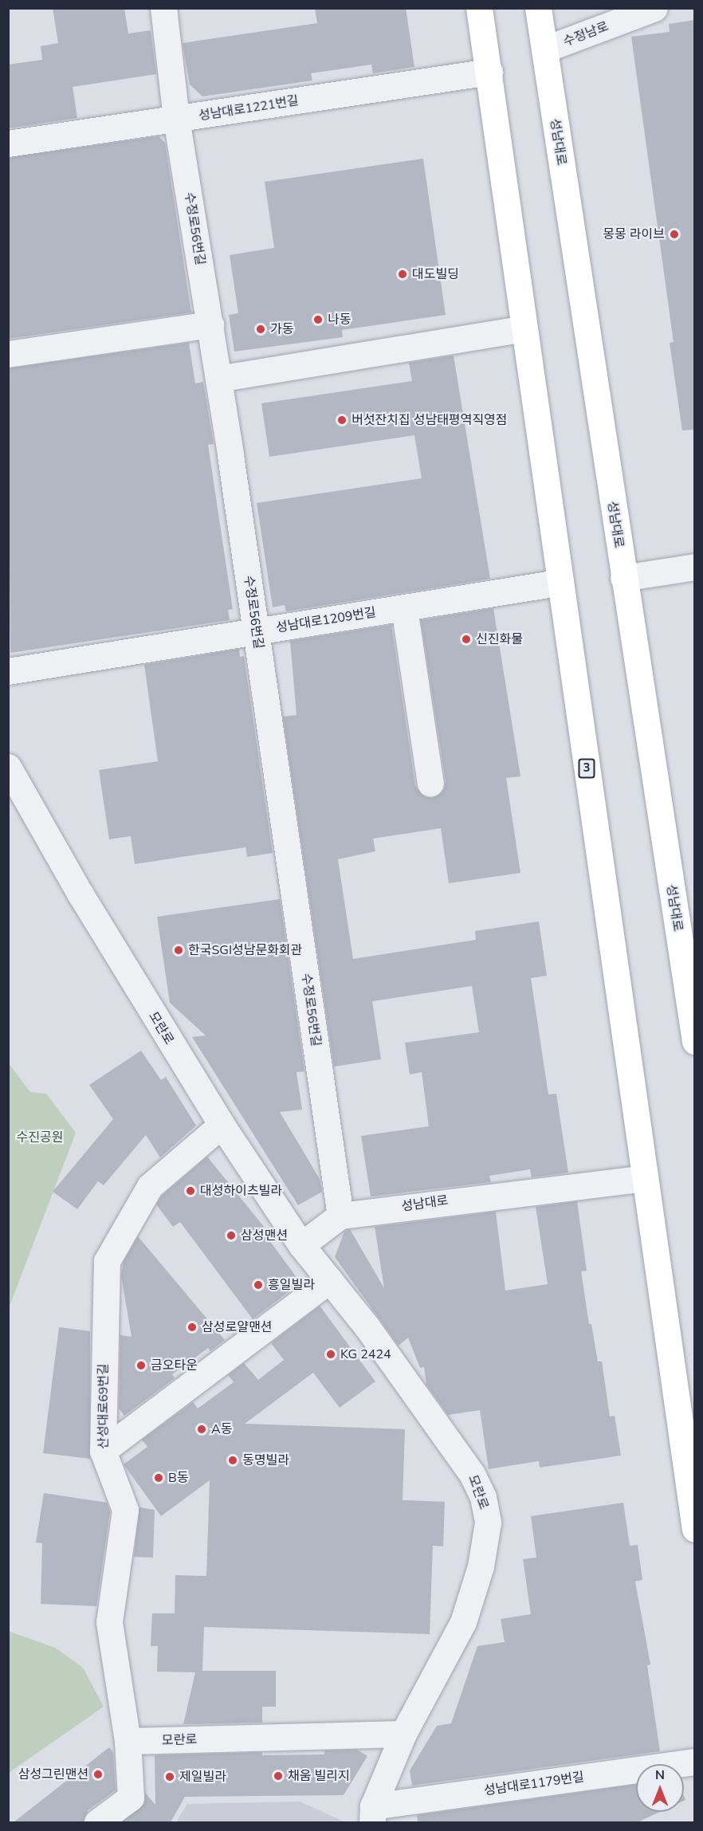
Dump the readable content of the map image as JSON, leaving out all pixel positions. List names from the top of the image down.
{
  "streets": {
    "main road": ["성남대로", "3"],
    "street": [
      "수정남로",
      "성남대로1221번길",
      "수정로56번길",
      "성남대로1209번길",
      "모란로",
      "산성대로69번길",
      "성남대로1179번길"
    ]
  },
  "crossings": [
    ["수정남로", "성남대로"],
    ["성남대로1221번길", "수정로56번길"],
    ["성남대로1221번길", "3"],
    ["성남대로", "수정로56번길"],
    ["성남대로", "3"],
    ["성남대로", "모란로"],
    ["수정로56번길", "성남대로1209번길"],
    ["성남대로1209번길", "3"],
    ["모란로", "산성대로69번길"],
    ["모란로", "성남대로1179번길"]
  ],
  "parks": ["수진공원"],
  "places": [
    "몽몽 라이브",
    "대도빌딩",
    "나동",
    "가동",
    "버섯잔치집 성남태평역직영점",
    "신진화물",
    "한국SGI성남문화회관",
    "대성하이츠빌라",
    "삼성맨션",
    "흥일빌라",
    "삼성로얄맨션",
    "KG 2424",
    "금오타운",
    "A동",
    "동명빌라",
    "B동",
    "삼성그린맨션",
    "채움 빌리지",
    "제일빌라"
  ],
  "north": "top"
}
